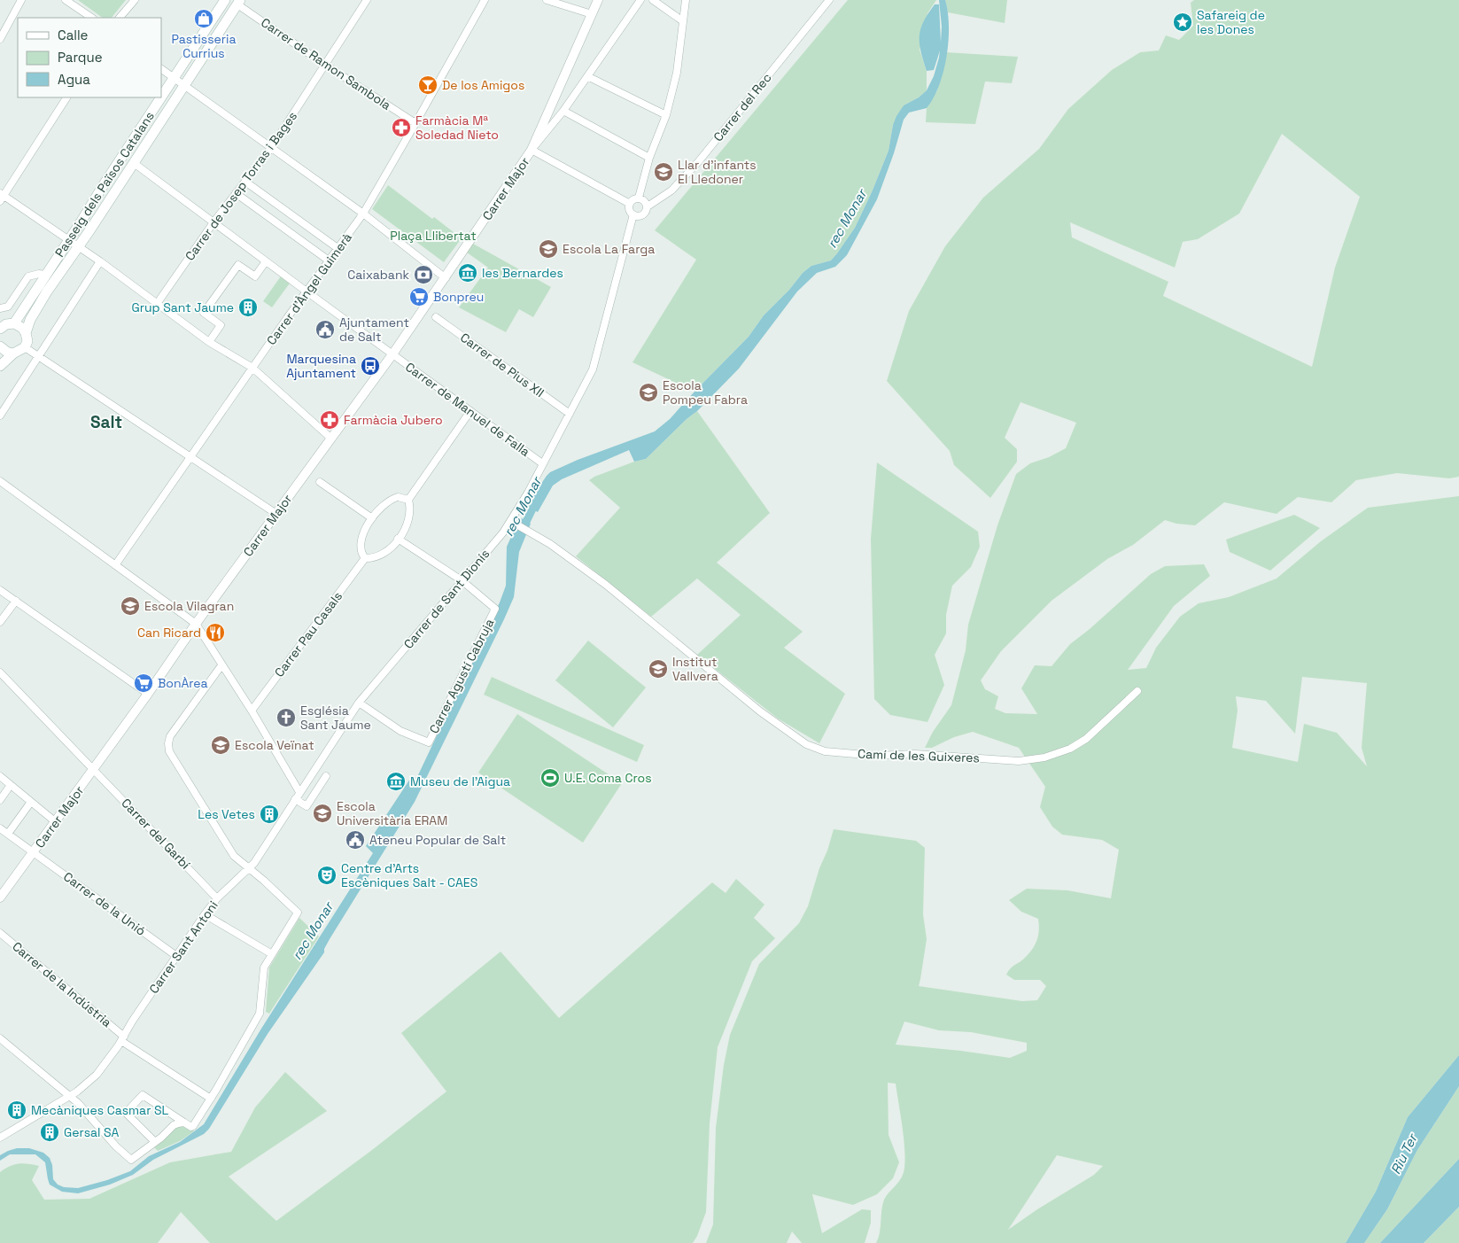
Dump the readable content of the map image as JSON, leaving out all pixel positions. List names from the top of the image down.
{
  "streets": {
    "main road": ["Passeig dels Països Catalans"],
    "street": [
      "Carrer de Ramon Sambola",
      "Carrer del Rec",
      "Carrer de Josep Torras i Bages",
      "Carrer Major",
      "Carrer d'Àngel Guimerà",
      "Carrer de Pius XII",
      "Carrer de Manuel de Falla",
      "Carrer de Sant Dionís",
      "Carrer Pau Casals",
      "Carrer Agustí Cabruja",
      "Camí de les Guixeres",
      "Carrer del Garbí",
      "Carrer de la Unió",
      "Carrer Sant Antoni",
      "Carrer de la Indústria"
    ]
  },
  "crossings": [
    ["Carrer de Ramon Sambola", "Carrer de Josep Torras i Bages"],
    ["Carrer de Ramon Sambola", "Carrer d'Àngel Guimerà"],
    ["Carrer del Rec", "Carrer de Sant Dionís"],
    ["Carrer de Josep Torras i Bages", "Carrer de Manuel de Falla"],
    ["Carrer Major", "Carrer de Manuel de Falla"],
    ["Carrer Major", "Carrer del Garbí"],
    ["Carrer Major", "Carrer de la Unió"],
    ["Carrer d'Àngel Guimerà", "Carrer de Manuel de Falla"],
    ["Carrer de Pius XII", "Carrer de Sant Dionís"],
    ["Carrer de Manuel de Falla", "Carrer de Sant Dionís"],
    ["Carrer de Sant Dionís", "Carrer Agustí Cabruja"],
    ["Carrer de Sant Dionís", "Camí de les Guixeres"],
    ["Carrer de Sant Dionís", "Carrer Sant Antoni"],
    ["Carrer del Garbí", "Carrer Sant Antoni"],
    ["Carrer de la Unió", "Carrer Sant Antoni"],
    ["Carrer Sant Antoni", "Carrer de la Indústria"]
  ],
  "districts": ["Salt"],
  "water": ["rec Monar", "Riu Ter"],
  "parks": ["Plaça Llibertat"],
  "places": {
    "shop": ["Pastisseria Currius"],
    "place": ["Safareig de les Dones"],
    "bar": ["De los Amigos"],
    "pharmacy": ["Farmàcia Mª Soledad Nieto", "Farmàcia Jubero"],
    "school or university": [
      "Llar d'infants El Lledoner",
      "Escola La Farga",
      "Escola Pompeu Fabra",
      "Escola Vilagran",
      "Institut Vallvera",
      "Escola Veïnat",
      "Escola Universitària ERAM"
    ],
    "museum": ["les Bernardes", "Museu de l'Aigua"],
    "bank": ["Caixabank"],
    "supermarket": ["Bonpreu", "BonÀrea"],
    "building": [
      "Grup Sant Jaume",
      "Les Vetes",
      "Mecàniques Casmar SL",
      "Gersal SA"
    ],
    "public building": ["Ajuntament de Salt", "Ateneu Popular de Salt"],
    "bus stop": ["Marquesina Ajuntament"],
    "restaurant": ["Can Ricard"],
    "church": ["Església Sant Jaume"],
    "sports": ["U.E. Coma Cros"],
    "theatre": ["Centre d'Arts Escèniques Salt - CAES"]
  },
  "legend": ["Calle", "Parque", "Agua"]
}
